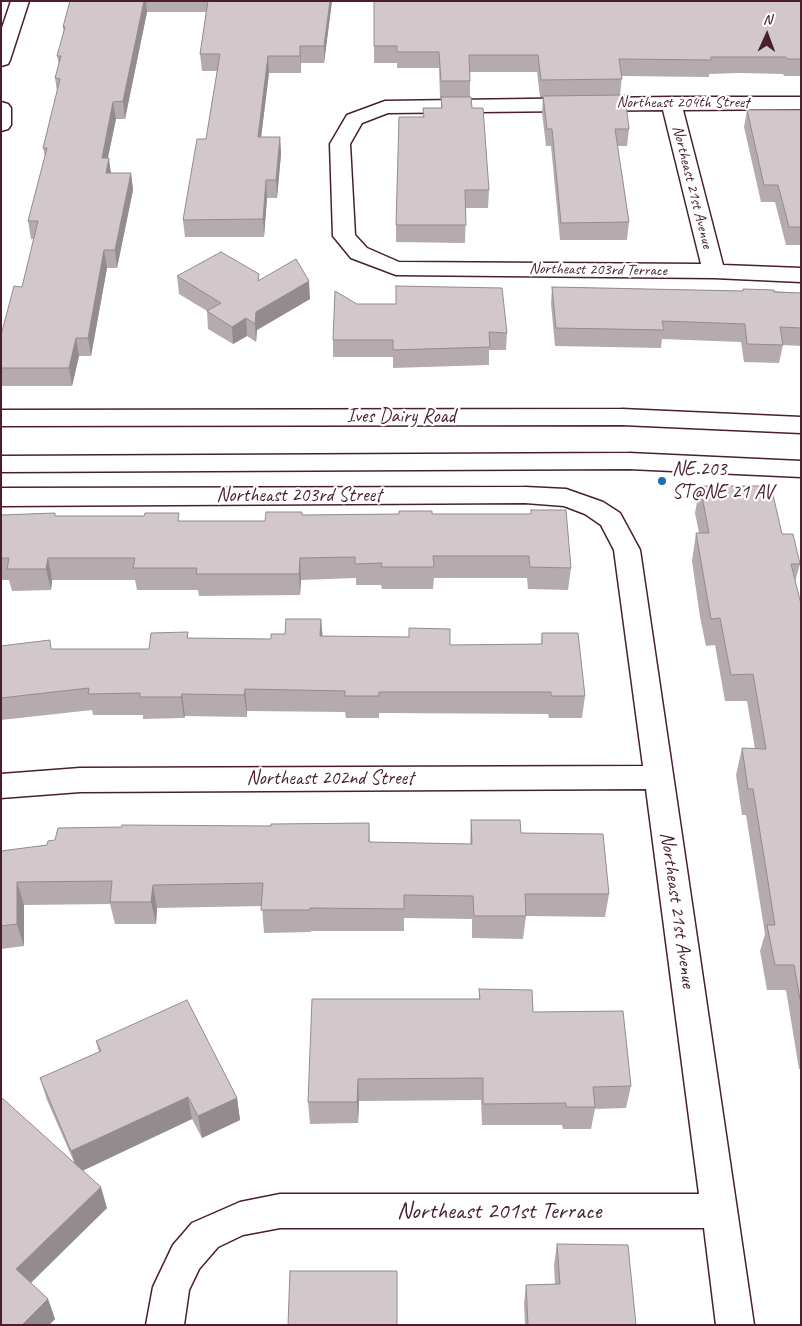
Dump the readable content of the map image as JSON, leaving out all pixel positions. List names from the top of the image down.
{
  "streets": {
    "street": [
      "Northeast 204th Street",
      "Northeast 21st Avenue",
      "Northeast 203rd Terrace",
      "Ives Dairy Road",
      "Northeast 203rd Street",
      "Northeast 202nd Street",
      "Northeast 201st Terrace"
    ]
  },
  "crossings": [
    ["Northeast 204th Street", "Northeast 21st Avenue"],
    ["Northeast 204th Street", "Northeast 203rd Terrace"],
    ["Northeast 21st Avenue", "Northeast 203rd Terrace"],
    ["Northeast 21st Avenue", "Northeast 203rd Street"],
    ["Northeast 21st Avenue", "Northeast 202nd Street"],
    ["Northeast 21st Avenue", "Northeast 201st Terrace"]
  ],
  "places": ["NE 203 ST@NE 21 AV"],
  "north": "top"
}
